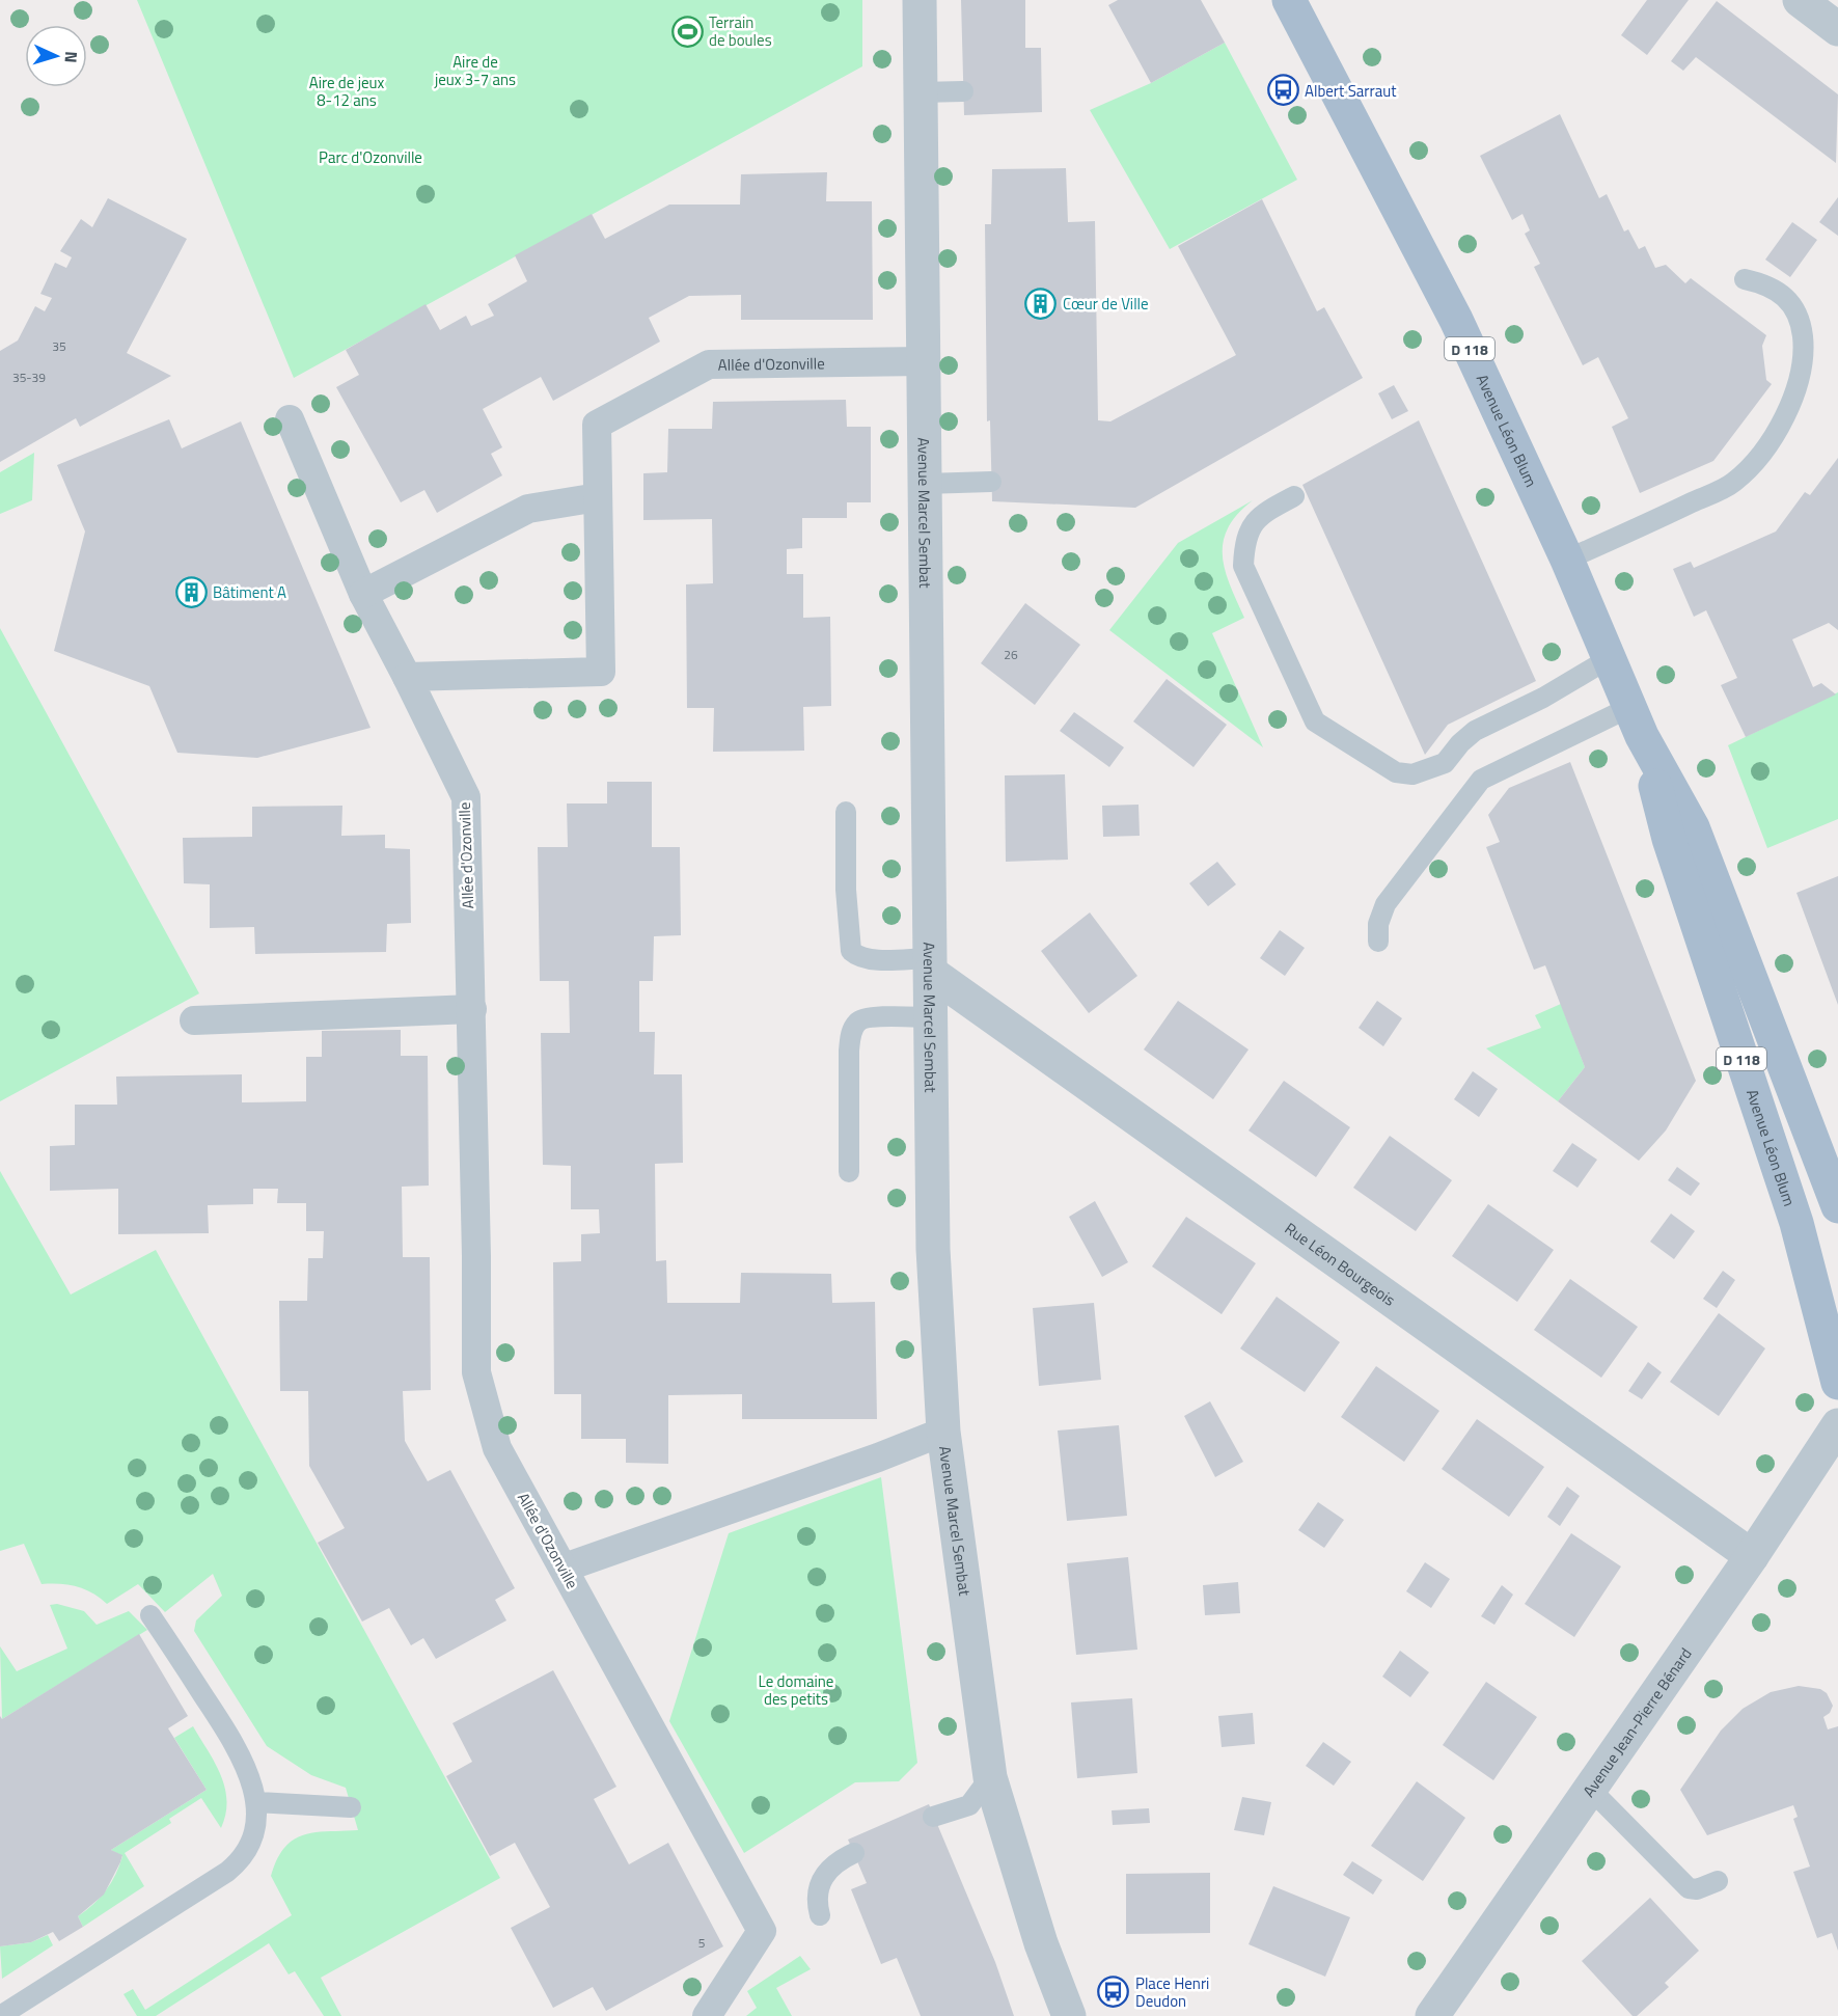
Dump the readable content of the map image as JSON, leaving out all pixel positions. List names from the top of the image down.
{
  "streets": {
    "main road": ["D 118", "Avenue Léon Blum"],
    "street": [
      "Allée d'Ozonville",
      "Avenue Marcel Sembat",
      "Rue Léon Bourgeois",
      "Avenue Jean-Pierre Bénard"
    ]
  },
  "crossings": [
    ["Allée d'Ozonville", "Avenue Marcel Sembat"],
    ["Avenue Marcel Sembat", "Rue Léon Bourgeois"],
    ["Rue Léon Bourgeois", "Avenue Jean-Pierre Bénard"]
  ],
  "parks": [
    "Aire de jeux 3-7 ans",
    "Aire de jeux 8-12 ans",
    "Parc d'Ozonville",
    "Le domaine des petits"
  ],
  "places": {
    "sports": ["Terrain de boules"],
    "bus stop": ["Albert Sarraut", "Place Henri Deudon"],
    "building": ["Cœur de Ville", "Bâtiment A"]
  },
  "house_numbers": [
    "35",
    "35-39",
    "26",
    "5"
  ],
  "north": "right"
}
